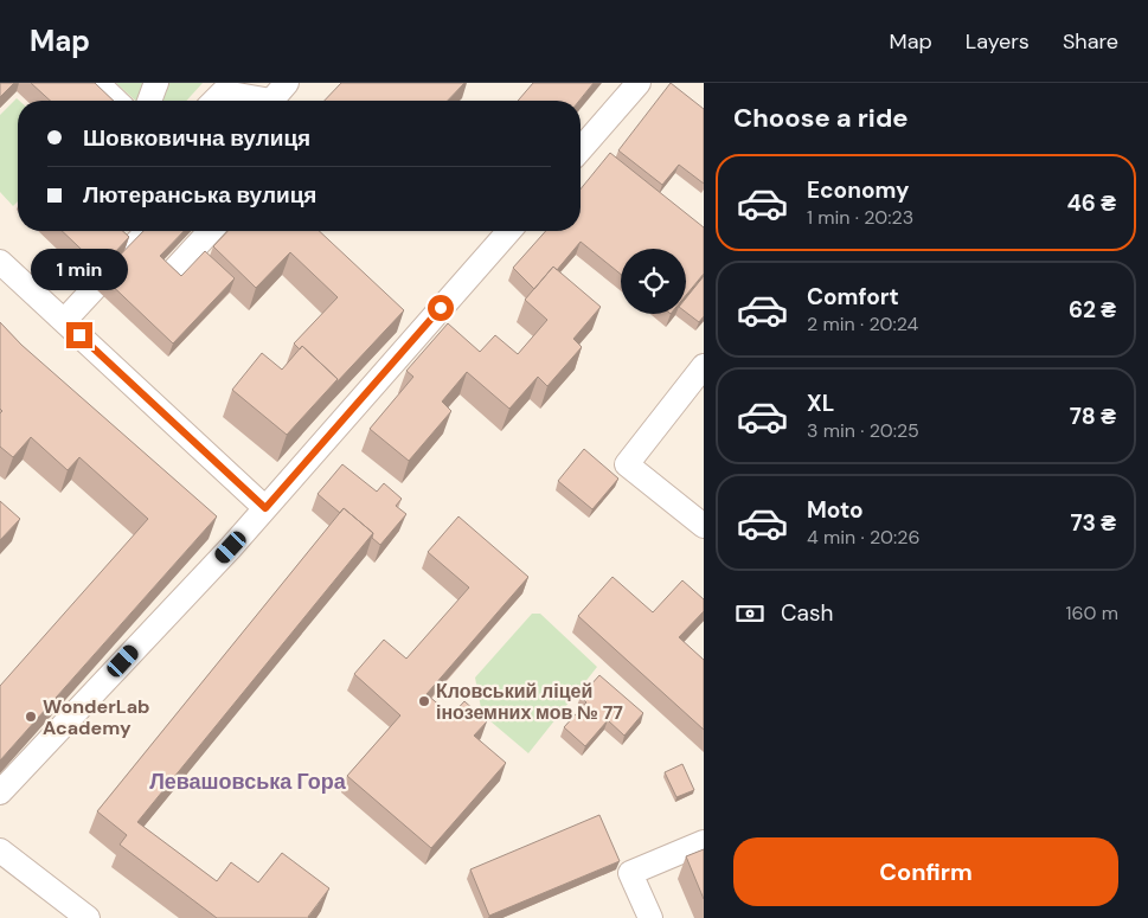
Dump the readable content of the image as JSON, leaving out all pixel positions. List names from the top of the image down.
{
  "districts": ["Левашовська Гора"],
  "places": ["Кловський ліцей іноземних мов № 77", "WonderLab Academy"],
  "page": {
    "header": "Map",
    "nav": ["Map", "Layers", "Share"],
    "heading": "Choose a ride",
    "banner": ["Шовковична вулиця", "Лютеранська вулиця"],
    "list": [
      {
        "name": "Economy",
        "note": "1 min · 20:23",
        "value": "46 ₴"
      },
      {
        "name": "Comfort",
        "note": "2 min · 20:24",
        "value": "62 ₴"
      },
      {
        "name": "XL",
        "note": "3 min · 20:25",
        "value": "78 ₴"
      },
      {
        "name": "Moto",
        "note": "4 min · 20:26",
        "value": "73 ₴"
      }
    ],
    "bubble": "1 min",
    "pay": ["Cash", "160 m"],
    "buttons": "Confirm"
  }
}
